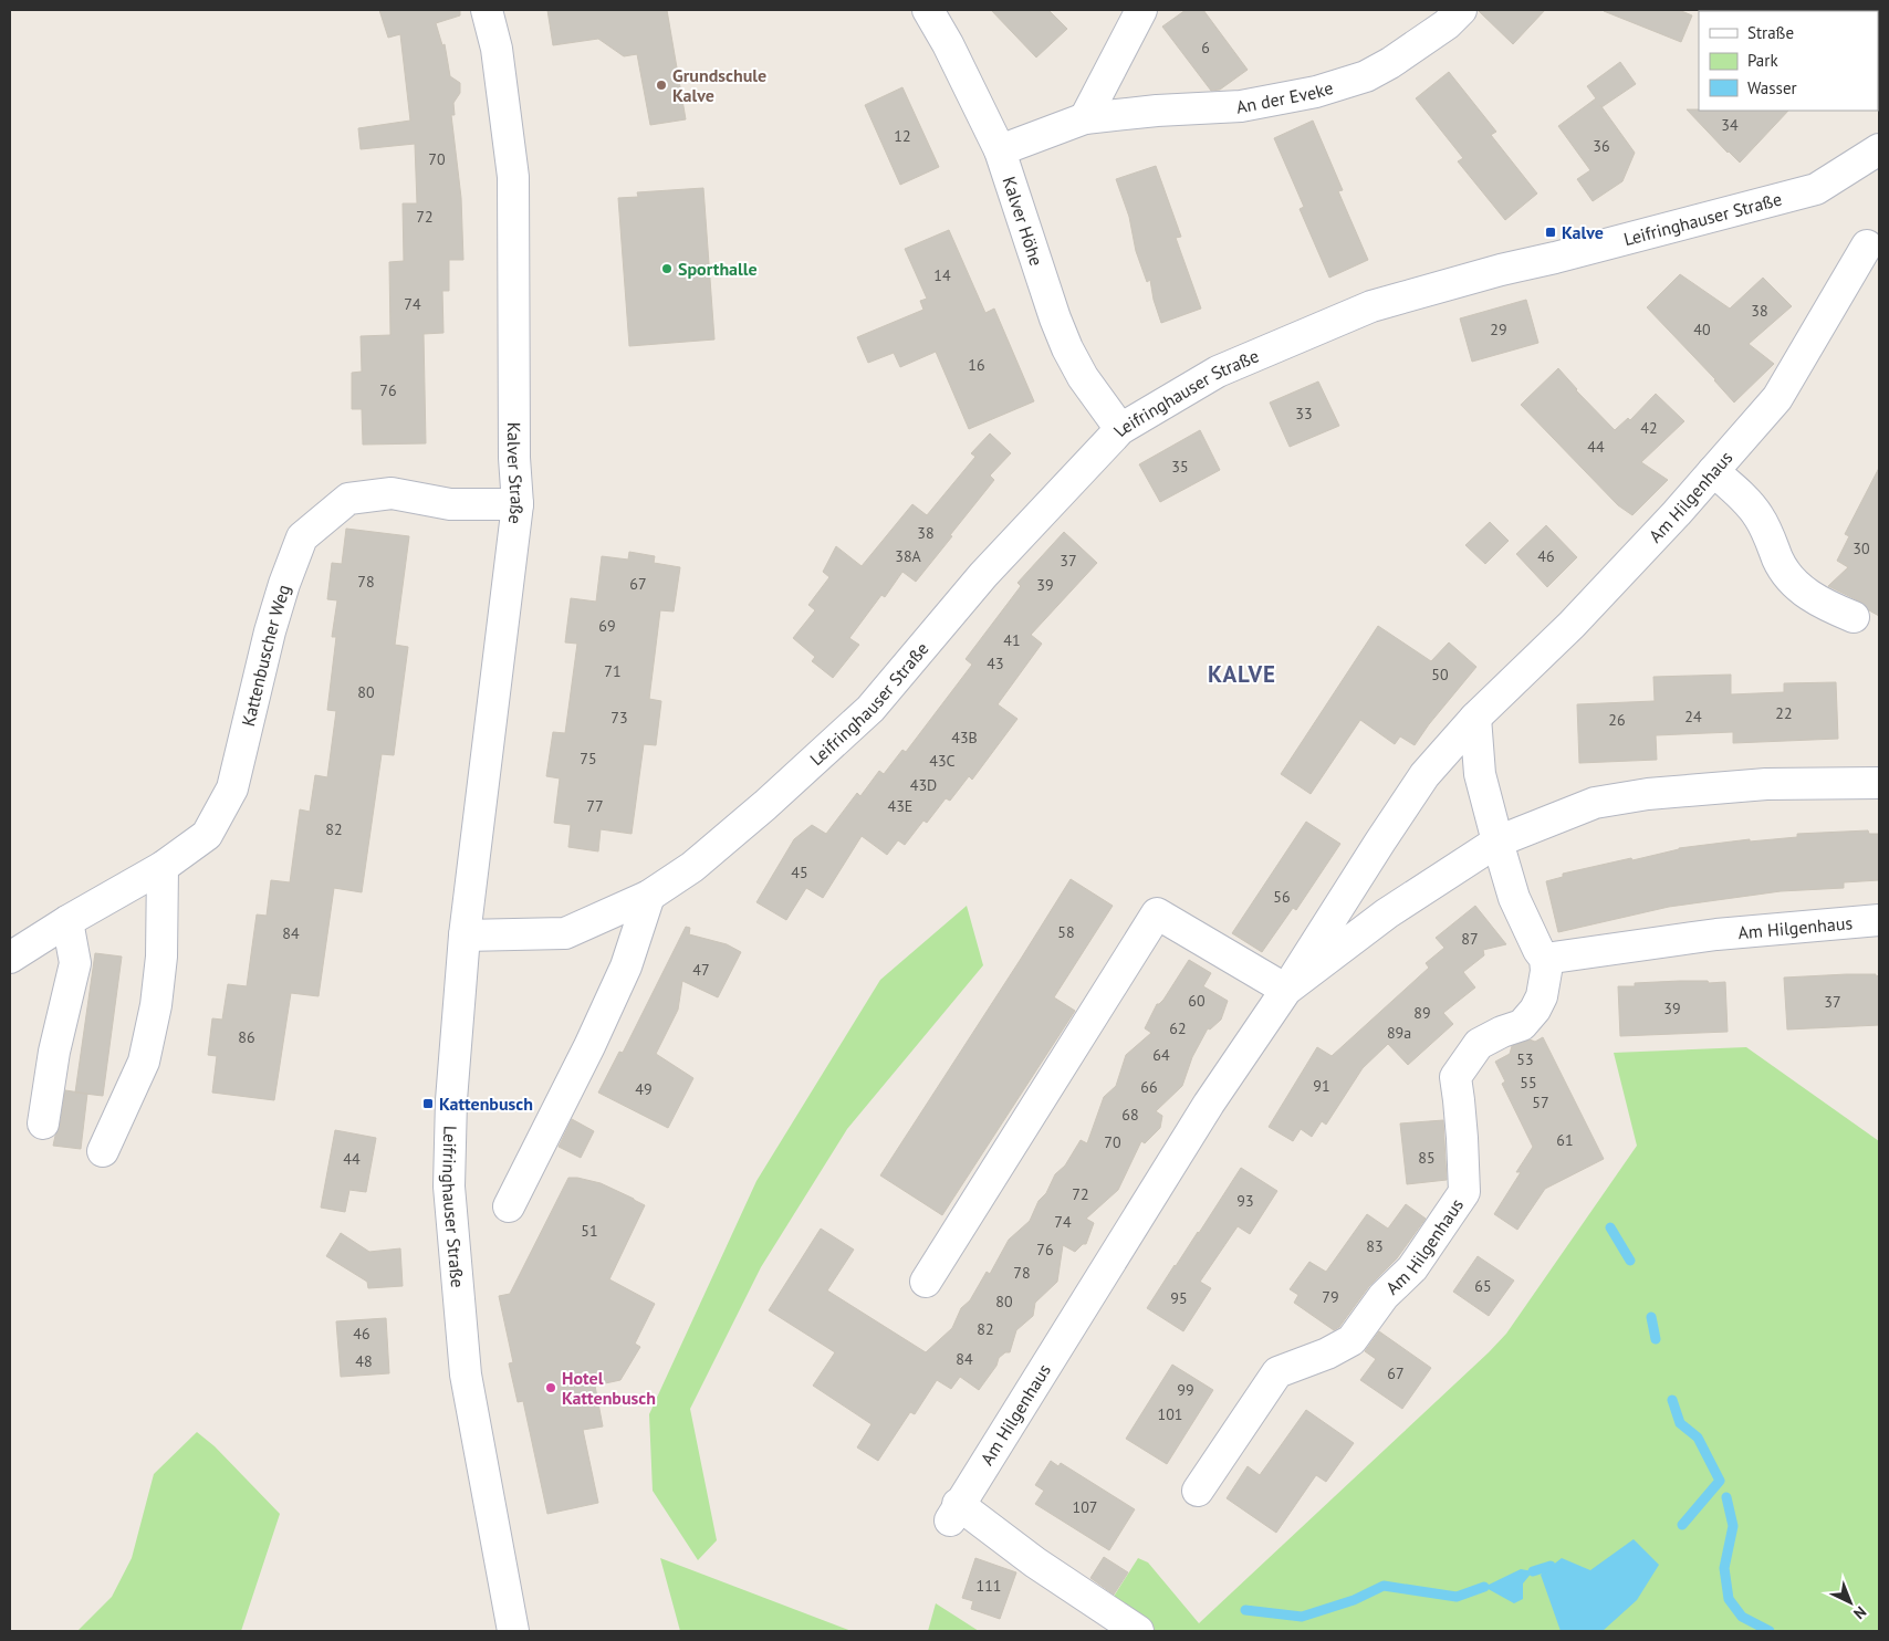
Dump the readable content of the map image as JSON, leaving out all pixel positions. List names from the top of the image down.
{
  "streets": {
    "street": [
      "An der Eveke",
      "Leifringhauser Straße",
      "Kalver Höhe",
      "Kalver Straße",
      "Am Hilgenhaus",
      "Kattenbuscher Weg"
    ]
  },
  "crossings": [
    ["An der Eveke", "Kalver Höhe"],
    ["Leifringhauser Straße", "Kalver Höhe"],
    ["Leifringhauser Straße", "Kalver Straße"],
    ["Kalver Straße", "Kattenbuscher Weg"]
  ],
  "districts": ["KALVE"],
  "places": {
    "other": ["Grundschule Kalve", "Sporthalle", "Hotel Kattenbusch"],
    "transit": ["Kalve", "Kattenbusch"]
  },
  "house_numbers": [
    "6",
    "34",
    "12",
    "36",
    "70",
    "72",
    "14",
    "74",
    "38",
    "29",
    "40",
    "16",
    "76",
    "33",
    "42",
    "44",
    "35",
    "38",
    "30",
    "38A",
    "46",
    "37",
    "78",
    "67",
    "39",
    "69",
    "41",
    "43",
    "71",
    "50",
    "80",
    "22",
    "24",
    "73",
    "26",
    "43B",
    "75",
    "43C",
    "43D",
    "77",
    "43E",
    "82",
    "45",
    "56",
    "58",
    "84",
    "87",
    "47",
    "60",
    "37",
    "39",
    "89",
    "62",
    "89a",
    "86",
    "64",
    "53",
    "55",
    "91",
    "66",
    "49",
    "57",
    "68",
    "61",
    "70",
    "85",
    "44",
    "72",
    "93",
    "74",
    "51",
    "83",
    "76",
    "78",
    "65",
    "79",
    "95",
    "80",
    "82",
    "46",
    "84",
    "48",
    "67",
    "99",
    "101",
    "107",
    "111"
  ],
  "legend": ["Straße", "Park", "Wasser"],
  "north": "bottom right"
}
